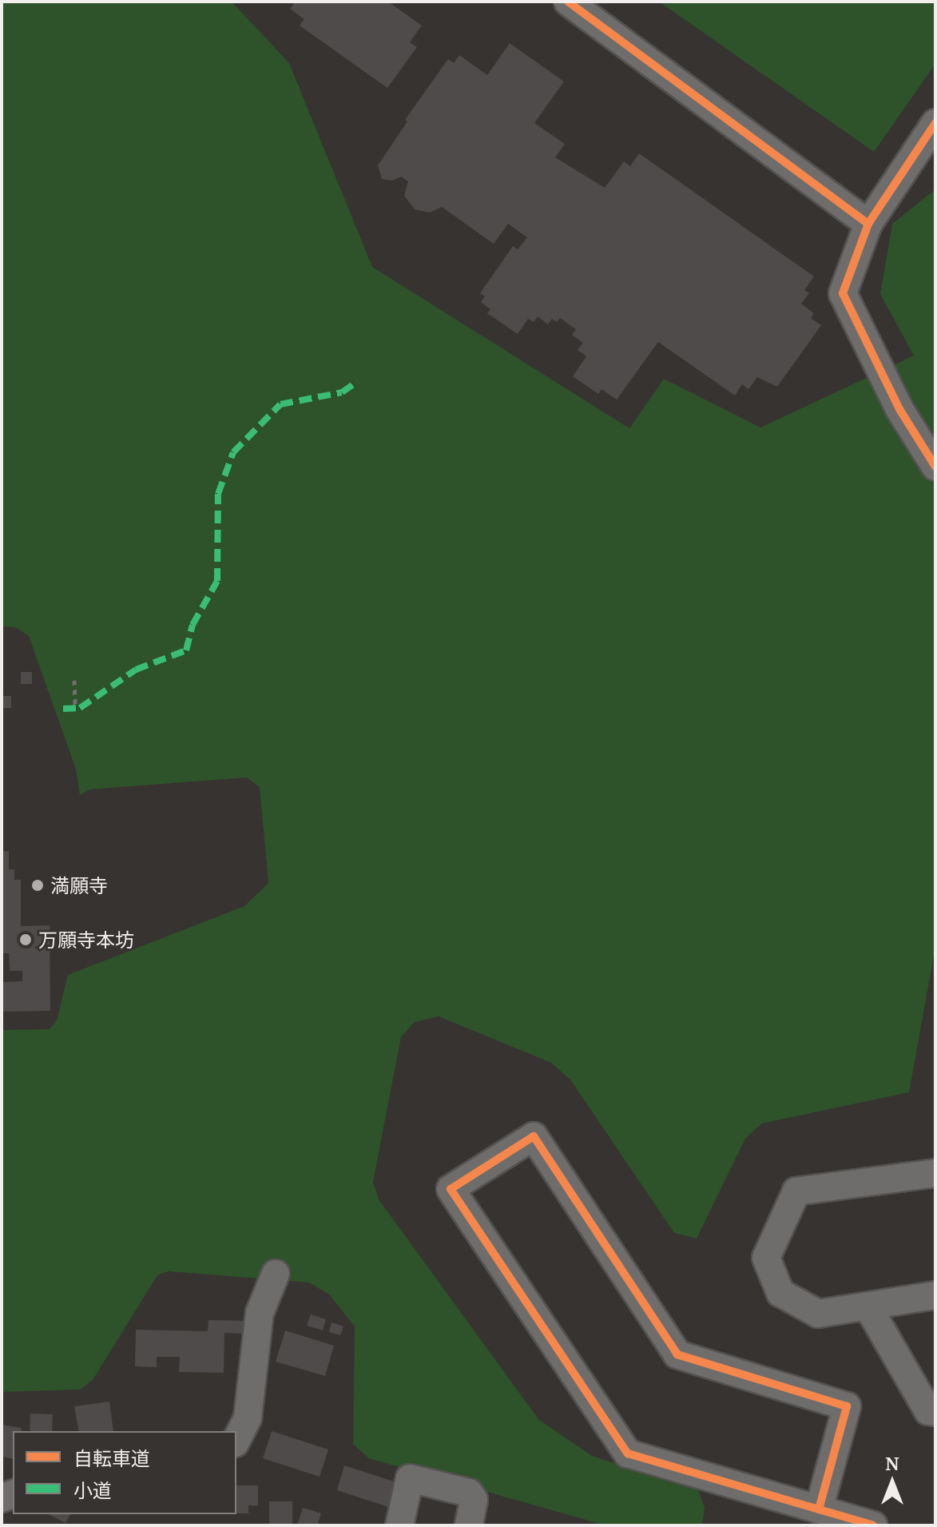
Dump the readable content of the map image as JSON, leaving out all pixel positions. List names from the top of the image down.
{
  "places": ["満願寺", "万願寺本坊"],
  "legend": ["自転車道", "小道"],
  "north": "top"
}
